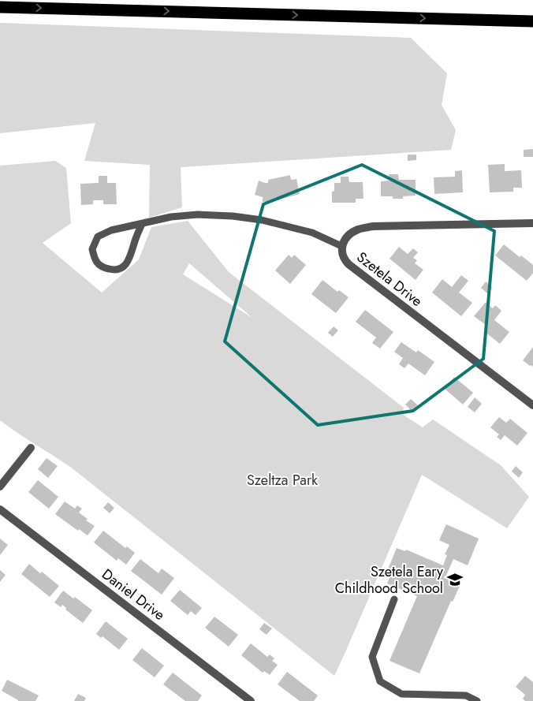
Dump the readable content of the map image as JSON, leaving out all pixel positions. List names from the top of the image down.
{
  "streets": {
    "street": ["Szetela Drive", "Daniel Drive"]
  },
  "parks": ["Szeltza Park"],
  "places": {
    "school or university": ["Szetela Eary Childhood School"]
  }
}
